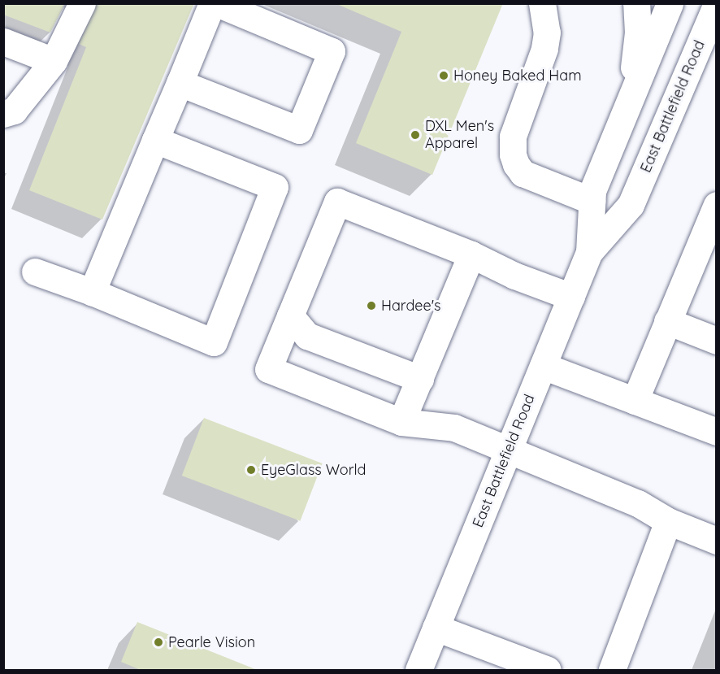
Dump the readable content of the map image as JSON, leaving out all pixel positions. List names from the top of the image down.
{
  "streets": {
    "main road": ["East Battlefield Road"]
  },
  "places": [
    "Honey Baked Ham",
    "DXL Men's Apparel",
    "Hardee's",
    "EyeGlass World",
    "Pearle Vision"
  ]
}
